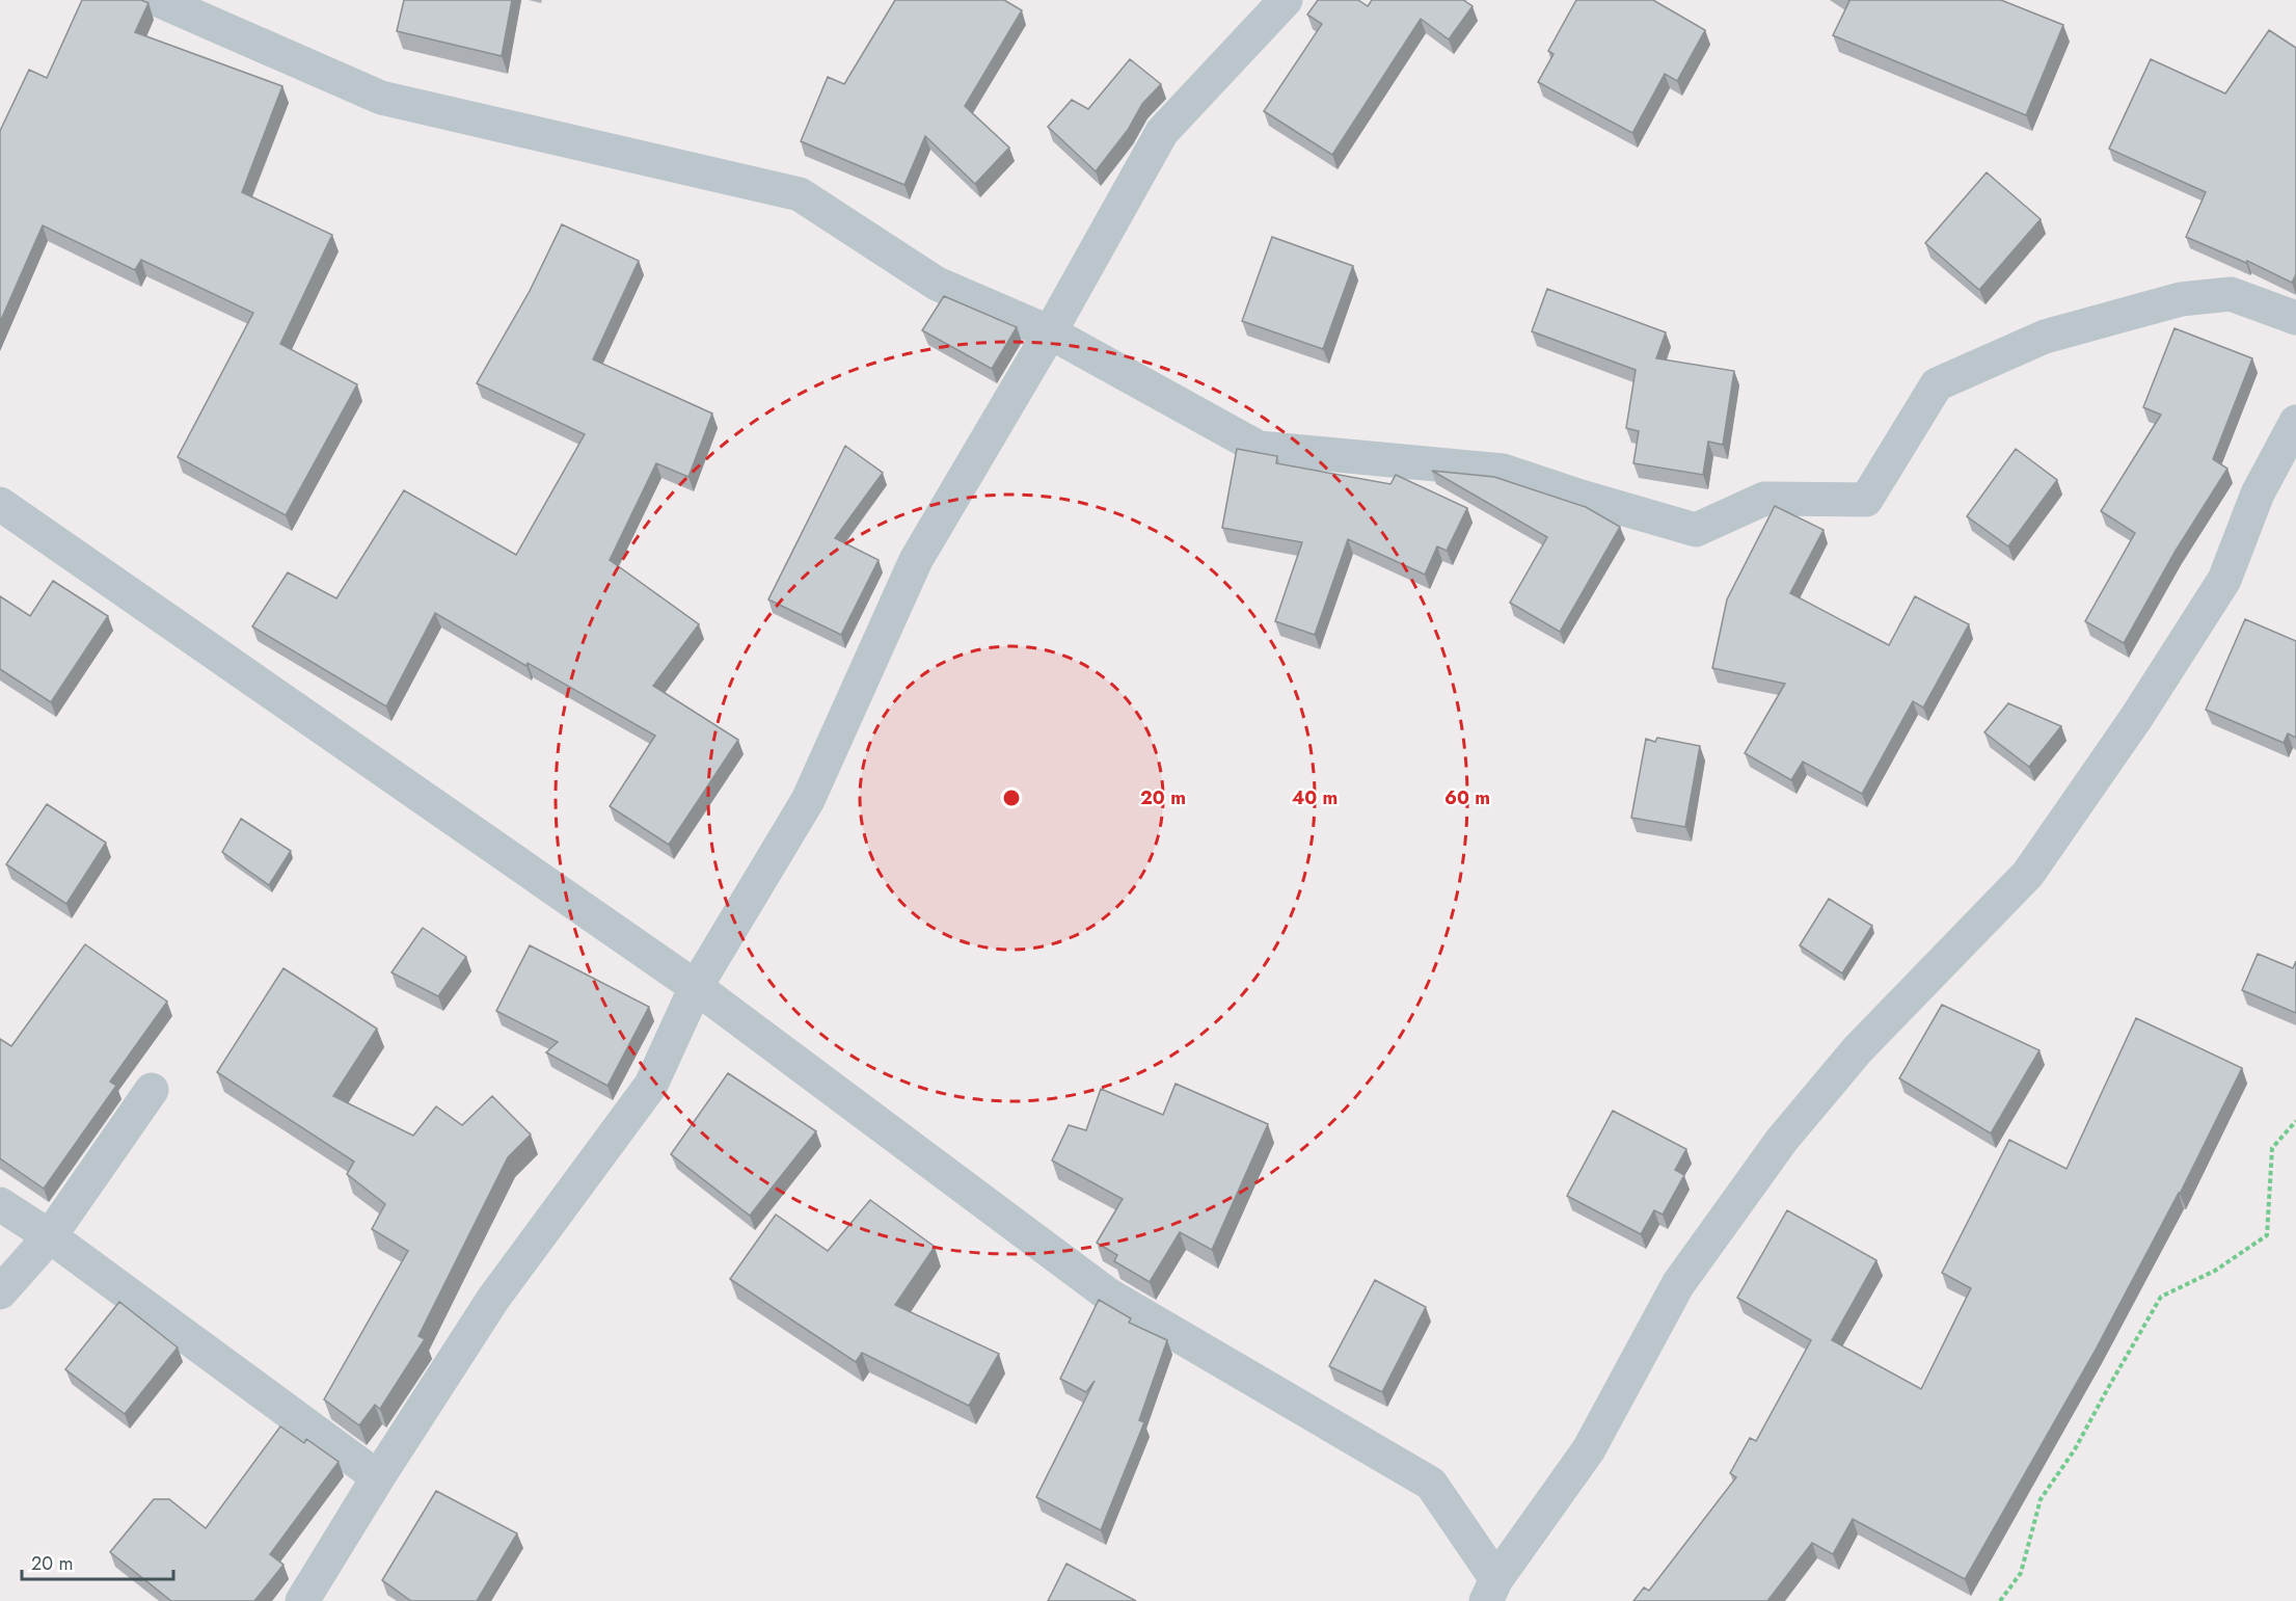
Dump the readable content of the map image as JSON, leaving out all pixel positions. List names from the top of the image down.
{
  "scale_bar": "20 m",
  "rings": ["20 m", "40 m", "60 m"]
}
